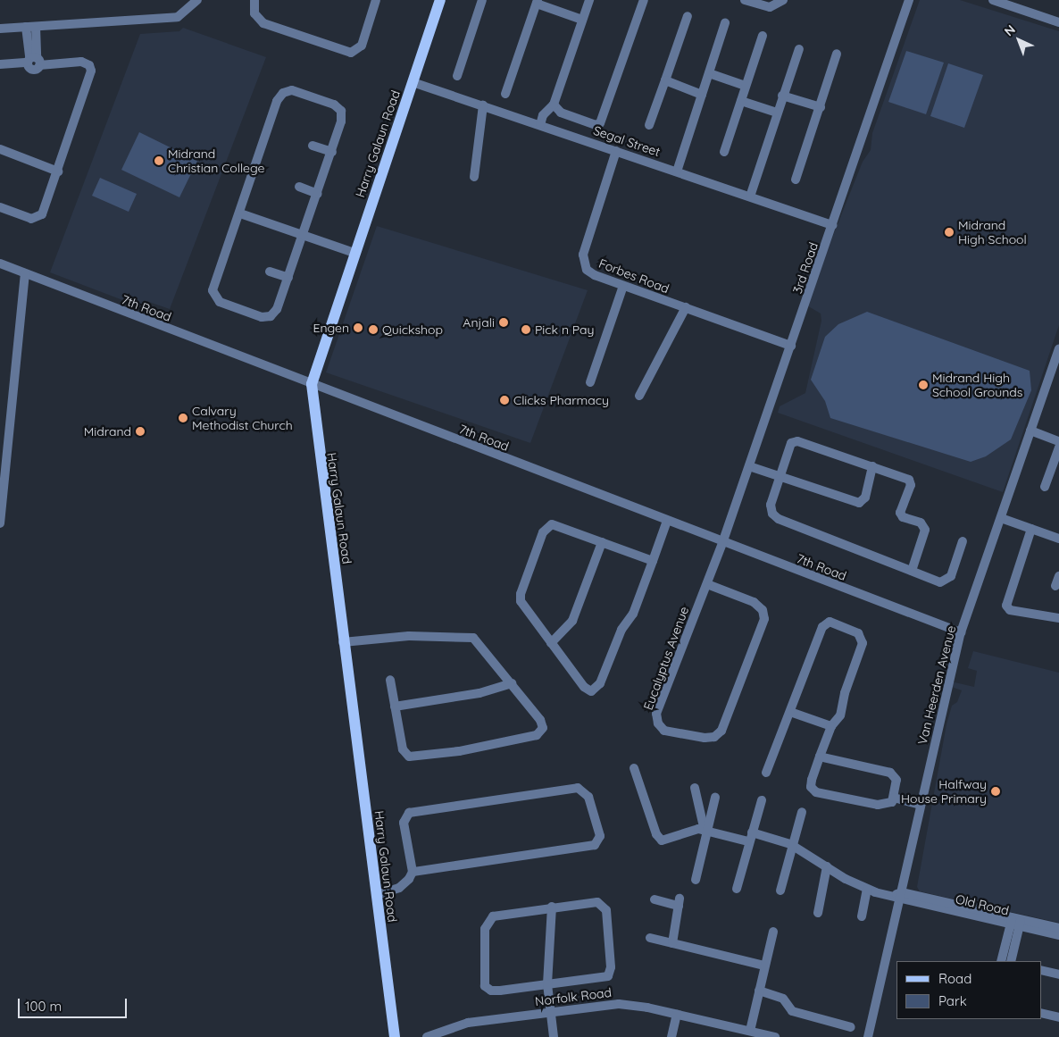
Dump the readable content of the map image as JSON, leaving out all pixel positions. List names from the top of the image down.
{
  "streets": {
    "main road": ["Harry Galaun Road"],
    "street": [
      "Segal Street",
      "3rd Road",
      "Forbes Road",
      "7th Road",
      "Eucalyptus Avenue",
      "Van Heerden Avenue",
      "Old Road",
      "Norfolk Road"
    ]
  },
  "crossings": [
    ["Segal Street", "Harry Galaun Road"],
    ["Segal Street", "3rd Road"],
    ["Segal Street", "Forbes Road"],
    ["Harry Galaun Road", "7th Road"],
    ["3rd Road", "Forbes Road"],
    ["3rd Road", "7th Road"],
    ["3rd Road", "Eucalyptus Avenue"],
    ["7th Road", "Eucalyptus Avenue"],
    ["7th Road", "Van Heerden Avenue"],
    ["Van Heerden Avenue", "Old Road"]
  ],
  "places": [
    "Midrand Christian College",
    "Midrand High School",
    "Anjali",
    "Engen",
    "Quickshop",
    "Pick n Pay",
    "Midrand High School Grounds",
    "Clicks Pharmacy",
    "Calvary Methodist Church",
    "Midrand",
    "Halfway House Primary"
  ],
  "legend": ["Road", "Park"],
  "scale_bar": "100 m",
  "north": "top left"
}
